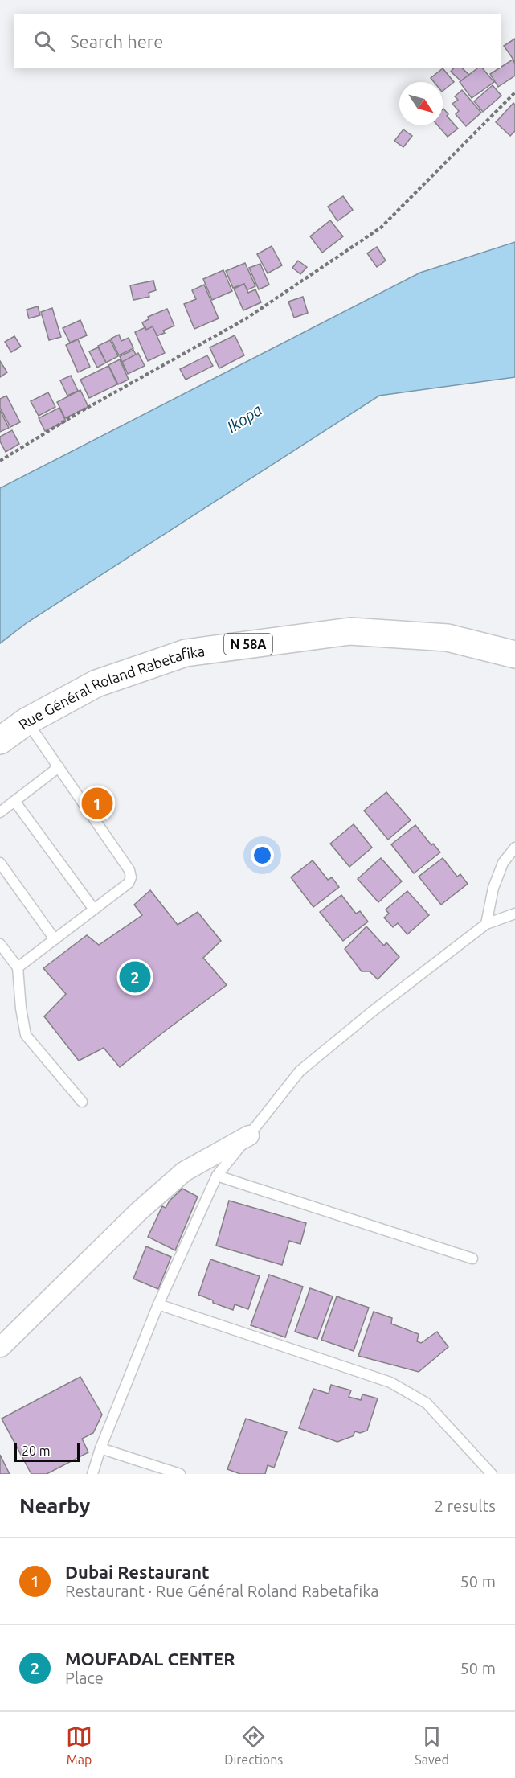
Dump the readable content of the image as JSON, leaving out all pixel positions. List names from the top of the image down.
{
  "streets": {
    "main road": ["N 58A", "Rue Général Roland Rabetafika"]
  },
  "water": ["Ikopa"],
  "scale_bar": "20 m",
  "north": "bottom right",
  "page": {
    "search": "Search here",
    "pins": ["1", "2"],
    "scale": "20 m",
    "heading": ["Nearby", "2 results"],
    "list": [
      {
        "mark": "1",
        "name": "Dubai Restaurant",
        "note": "Restaurant · Rue Général Roland Rabetafika",
        "value": "50 m"
      },
      {
        "mark": "2",
        "name": "MOUFADAL CENTER",
        "note": "Place",
        "value": "50 m"
      }
    ],
    "nav": ["Map", "Directions", "Saved"]
  }
}
